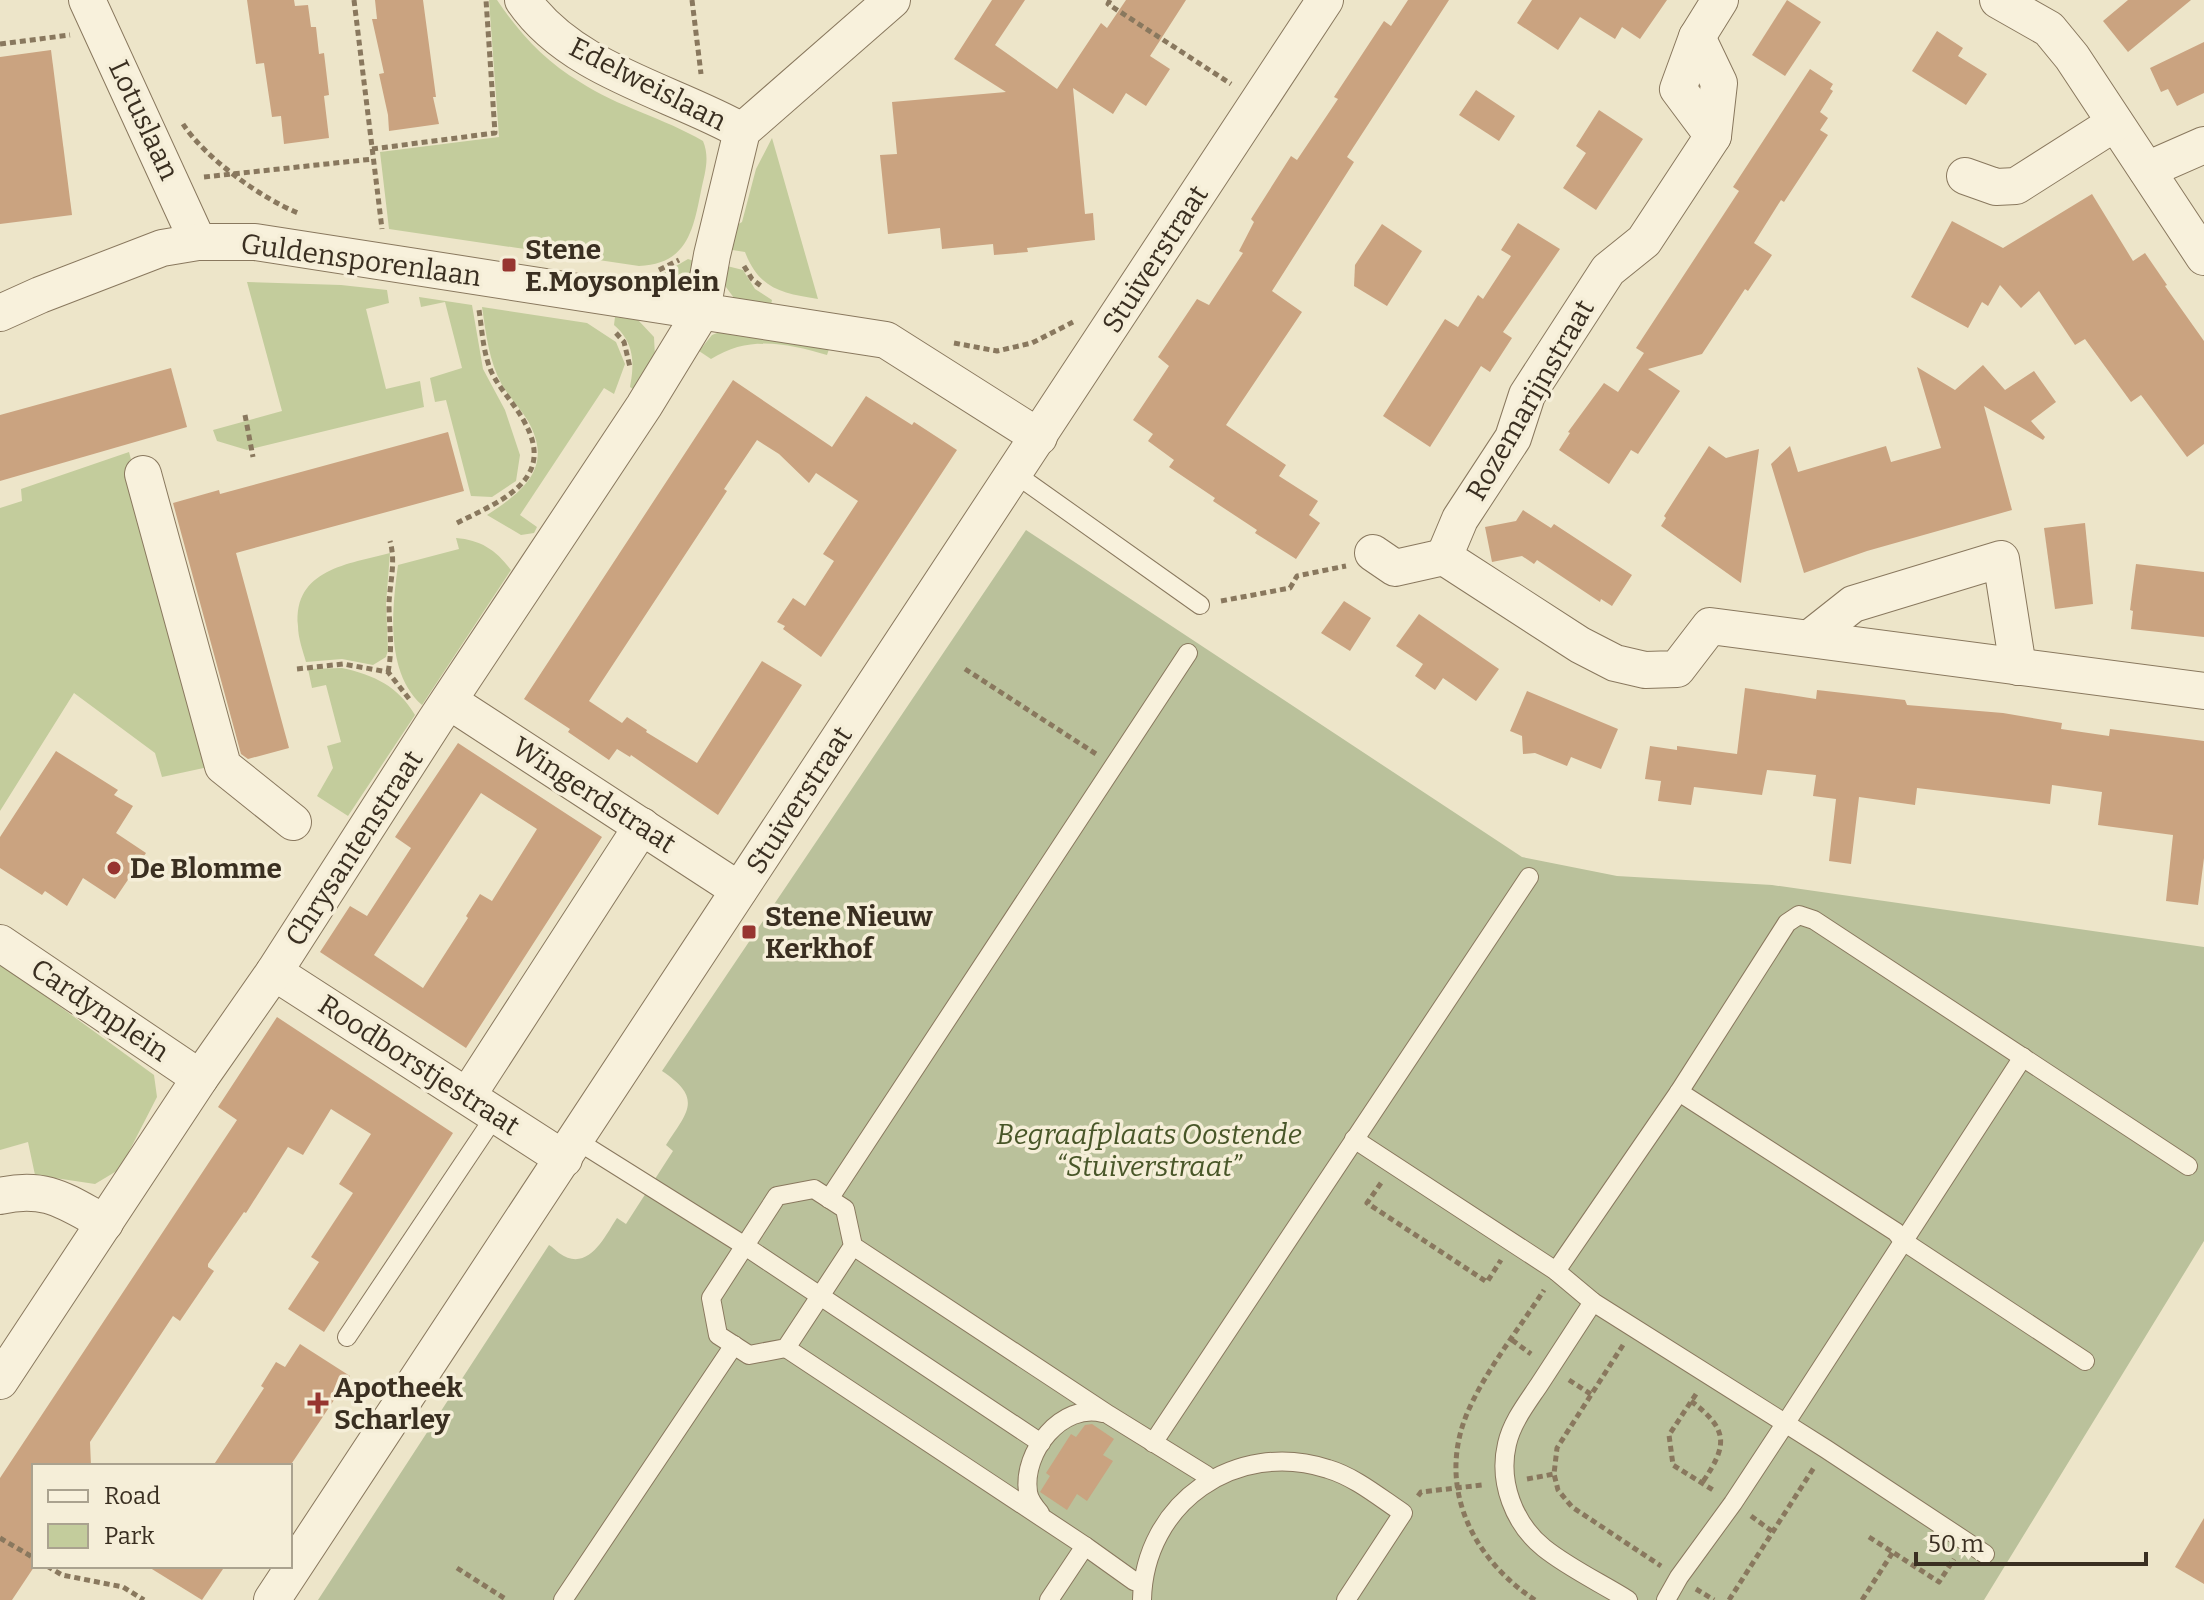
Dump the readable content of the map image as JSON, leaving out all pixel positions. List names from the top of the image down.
{
  "streets": {
    "street": [
      "Edelweislaan",
      "Lotuslaan",
      "Stuiverstraat",
      "Guldensporenlaan",
      "Rozemarijnstraat",
      "Wingerdstraat",
      "Chrysantenstraat",
      "Cardynplein",
      "Roodborstjestraat"
    ]
  },
  "crossings": [
    ["Lotuslaan", "Guldensporenlaan"],
    ["Stuiverstraat", "Guldensporenlaan"],
    ["Stuiverstraat", "Wingerdstraat"],
    ["Stuiverstraat", "Roodborstjestraat"],
    ["Guldensporenlaan", "Chrysantenstraat"],
    ["Wingerdstraat", "Chrysantenstraat"],
    ["Chrysantenstraat", "Cardynplein"],
    ["Chrysantenstraat", "Roodborstjestraat"]
  ],
  "parks": ["Begraafplaats Oostende “Stuiverstraat”"],
  "places": {
    "transit": ["Stene E.Moysonplein", "Stene Nieuw Kerkhof"],
    "other": ["De Blomme"],
    "health": ["Apotheek Scharley"]
  },
  "legend": ["Road", "Park"],
  "scale_bar": "50 m"
}
